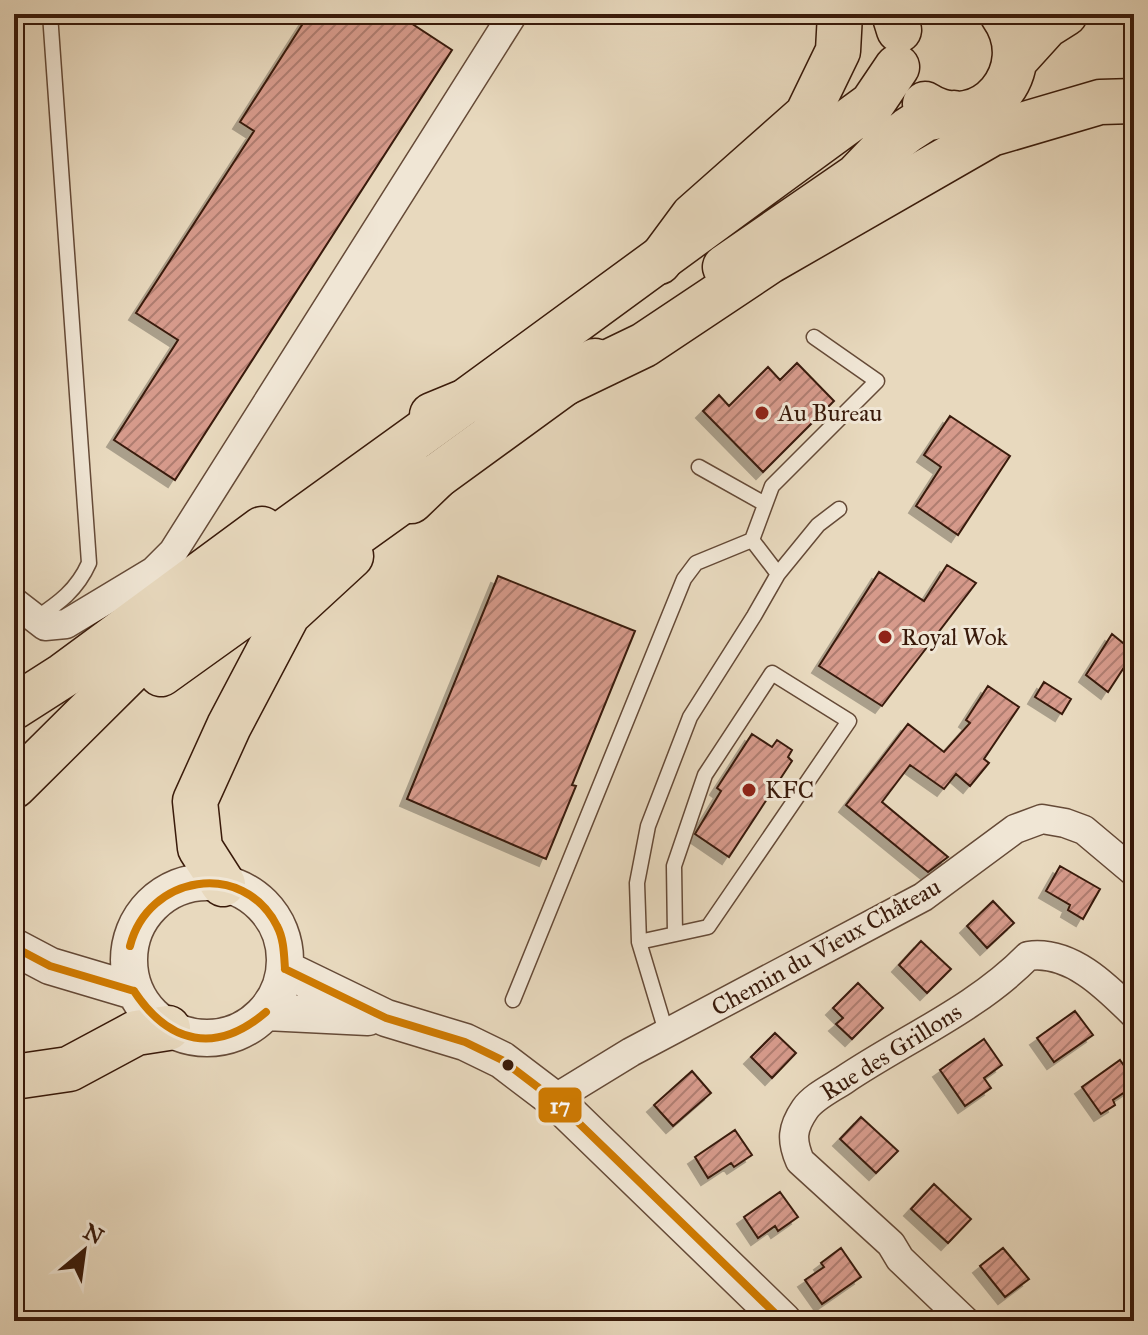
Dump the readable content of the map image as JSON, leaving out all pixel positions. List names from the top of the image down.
{
  "streets": {
    "street": ["Chemin du Vieux Château", "Rue des Grillons"]
  },
  "places": ["Au Bureau", "Royal Wok", "KFC"],
  "lines": ["transit line 17"],
  "north": "top right"
}
